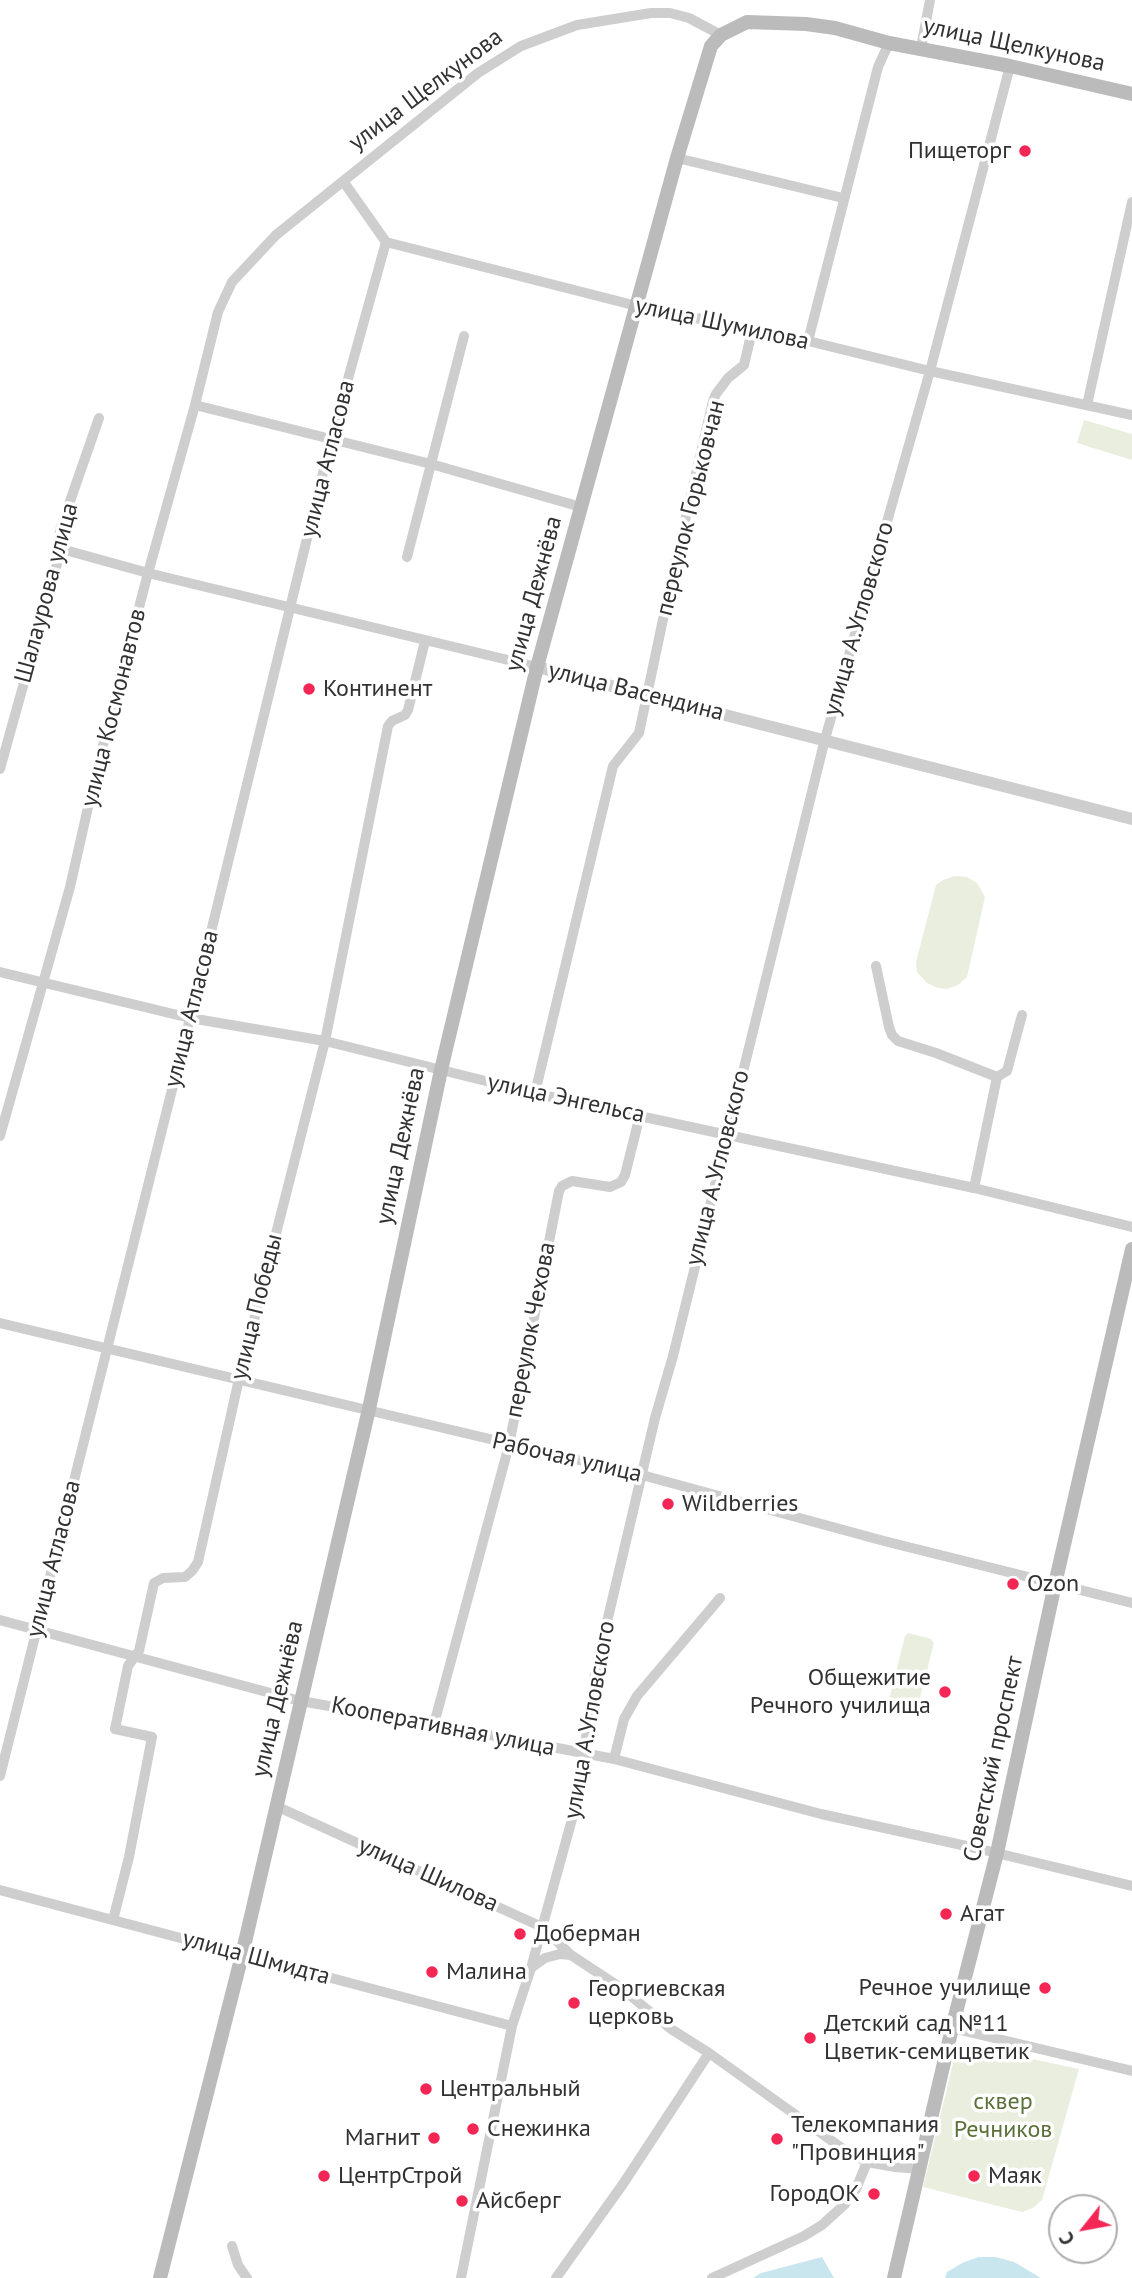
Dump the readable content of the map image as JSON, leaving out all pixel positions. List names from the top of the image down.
{
  "streets": {
    "main road": ["улица Щелкунова", "улица Дежнёва", "Советский проспект"],
    "street": [
      "улица Шумилова",
      "улица Атласова",
      "переулок Горьковчан",
      "Шалаурова улица",
      "улица А.Угловского",
      "улица Васендина",
      "улица Космонавтов",
      "улица Энгельса",
      "улица Победы",
      "переулок Чехова",
      "Рабочая улица",
      "Кооперативная улица",
      "улица Шилова",
      "улица Шмидта"
    ]
  },
  "crossings": [
    ["улица Щелкунова", "улица Дежнёва"],
    ["улица Щелкунова", "улица А.Угловского"],
    ["улица Щелкунова", "улица Космонавтов"],
    ["улица Шумилова", "улица Атласова"],
    ["улица Шумилова", "переулок Горьковчан"],
    ["улица Шумилова", "улица Дежнёва"],
    ["улица Шумилова", "улица А.Угловского"],
    ["улица Атласова", "улица Васендина"],
    ["улица Атласова", "улица Энгельса"],
    ["улица Атласова", "Рабочая улица"],
    ["улица Атласова", "Кооперативная улица"],
    ["переулок Горьковчан", "улица Васендина"],
    ["Шалаурова улица", "улица Васендина"],
    ["улица Дежнёва", "улица Васендина"],
    ["улица Дежнёва", "улица Энгельса"],
    ["улица Дежнёва", "Рабочая улица"],
    ["улица Дежнёва", "Кооперативная улица"],
    ["улица Дежнёва", "улица Шилова"],
    ["улица Дежнёва", "улица Шмидта"],
    ["улица А.Угловского", "улица Васендина"],
    ["улица А.Угловского", "улица Энгельса"],
    ["улица А.Угловского", "Рабочая улица"],
    ["улица А.Угловского", "Кооперативная улица"],
    ["улица А.Угловского", "улица Шилова"],
    ["улица А.Угловского", "улица Шмидта"],
    ["улица Васендина", "улица Космонавтов"],
    ["улица Васендина", "улица Победы"],
    ["улица Космонавтов", "улица Энгельса"],
    ["улица Энгельса", "улица Победы"],
    ["улица Энгельса", "переулок Чехова"],
    ["улица Победы", "Рабочая улица"],
    ["улица Победы", "Кооперативная улица"],
    ["улица Победы", "улица Шмидта"],
    ["переулок Чехова", "Рабочая улица"],
    ["переулок Чехова", "Кооперативная улица"],
    ["Рабочая улица", "Советский проспект"],
    ["Кооперативная улица", "Советский проспект"],
    ["Советский проспект", "улица Шилова"]
  ],
  "parks": ["сквер Речников"],
  "places": [
    "Пищеторг",
    "Континент",
    "Wildberries",
    "Ozon",
    "Общежитие Речного училища",
    "Агат",
    "Доберман",
    "Малина",
    "Речное училище",
    "Георгиевская церковь",
    "Детский сад №11 Цветик-семицветик",
    "Центральный",
    "Снежинка",
    "Магнит",
    "Телекомпания \"Провинция\"",
    "ЦентрСтрой",
    "Маяк",
    "ГородОК",
    "Айсберг"
  ],
  "north": "bottom left"
}
